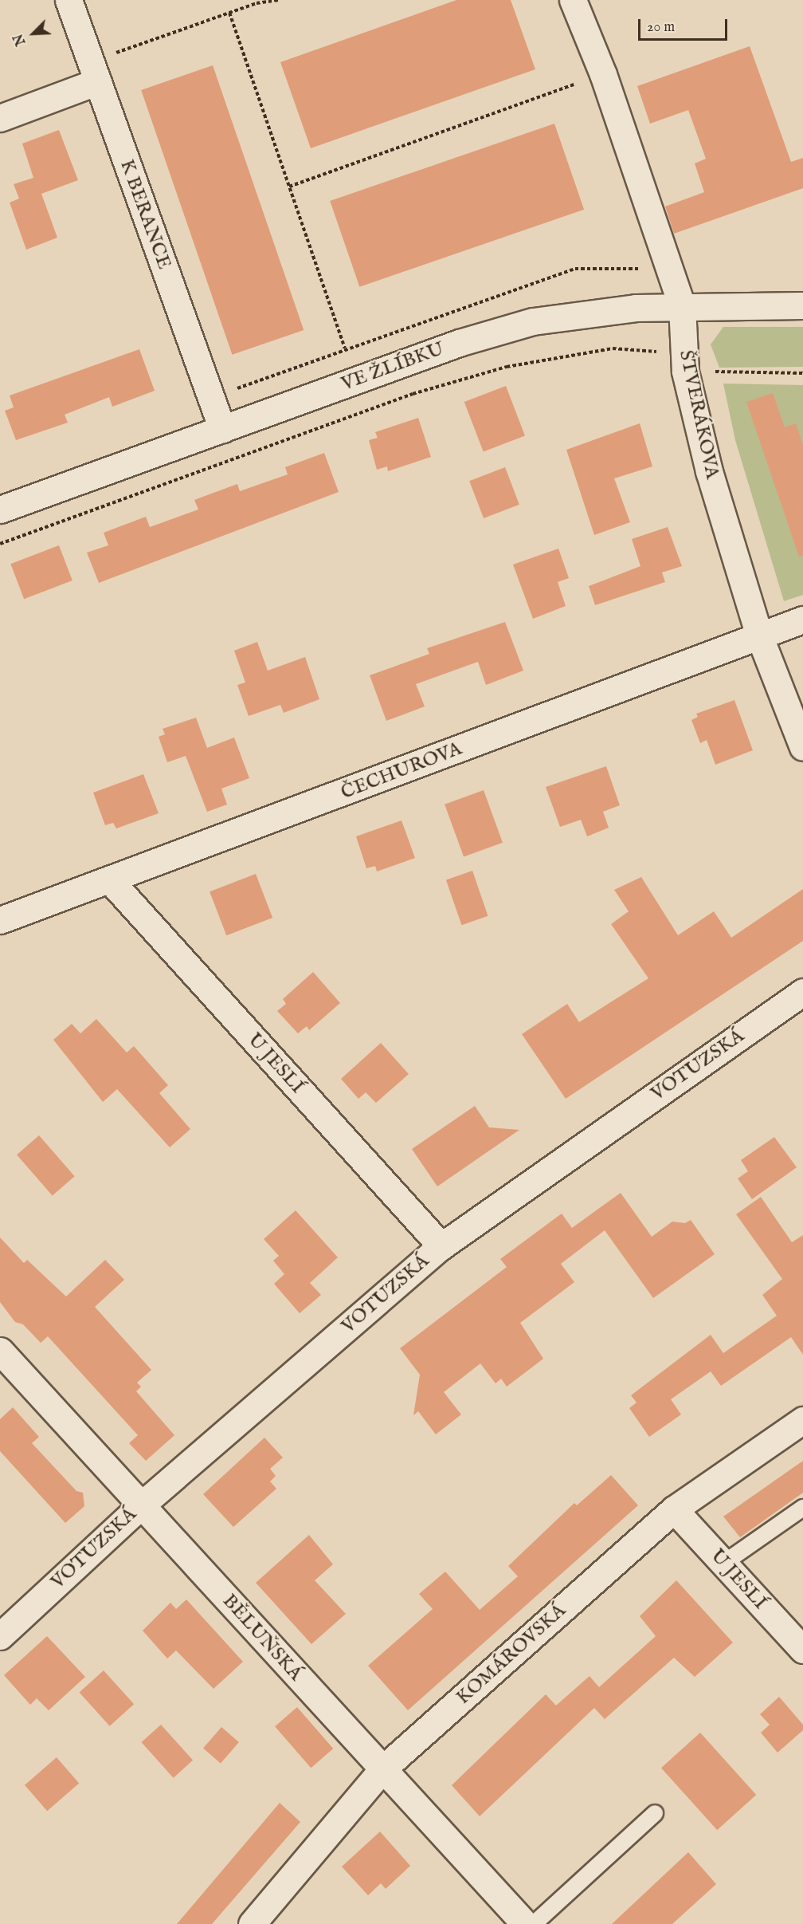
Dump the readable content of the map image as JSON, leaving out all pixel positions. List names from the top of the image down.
{
  "streets": {
    "street": [
      "K BERANCE",
      "VE ŽLÍBKU",
      "ŠTVERÁKOVA",
      "ČECHUROVA",
      "U JESLÍ",
      "VOTUZSKÁ",
      "BĚLUŇSKÁ",
      "KOMÁROVSKÁ"
    ]
  },
  "crossings": [
    ["K BERANCE", "VE ŽLÍBKU"],
    ["VE ŽLÍBKU", "ŠTVERÁKOVA"],
    ["ŠTVERÁKOVA", "ČECHUROVA"],
    ["ČECHUROVA", "U JESLÍ"],
    ["U JESLÍ", "VOTUZSKÁ"],
    ["U JESLÍ", "KOMÁROVSKÁ"],
    ["VOTUZSKÁ", "BĚLUŇSKÁ"],
    ["BĚLUŇSKÁ", "KOMÁROVSKÁ"]
  ],
  "scale_bar": "20 m",
  "north": "bottom left"
}
